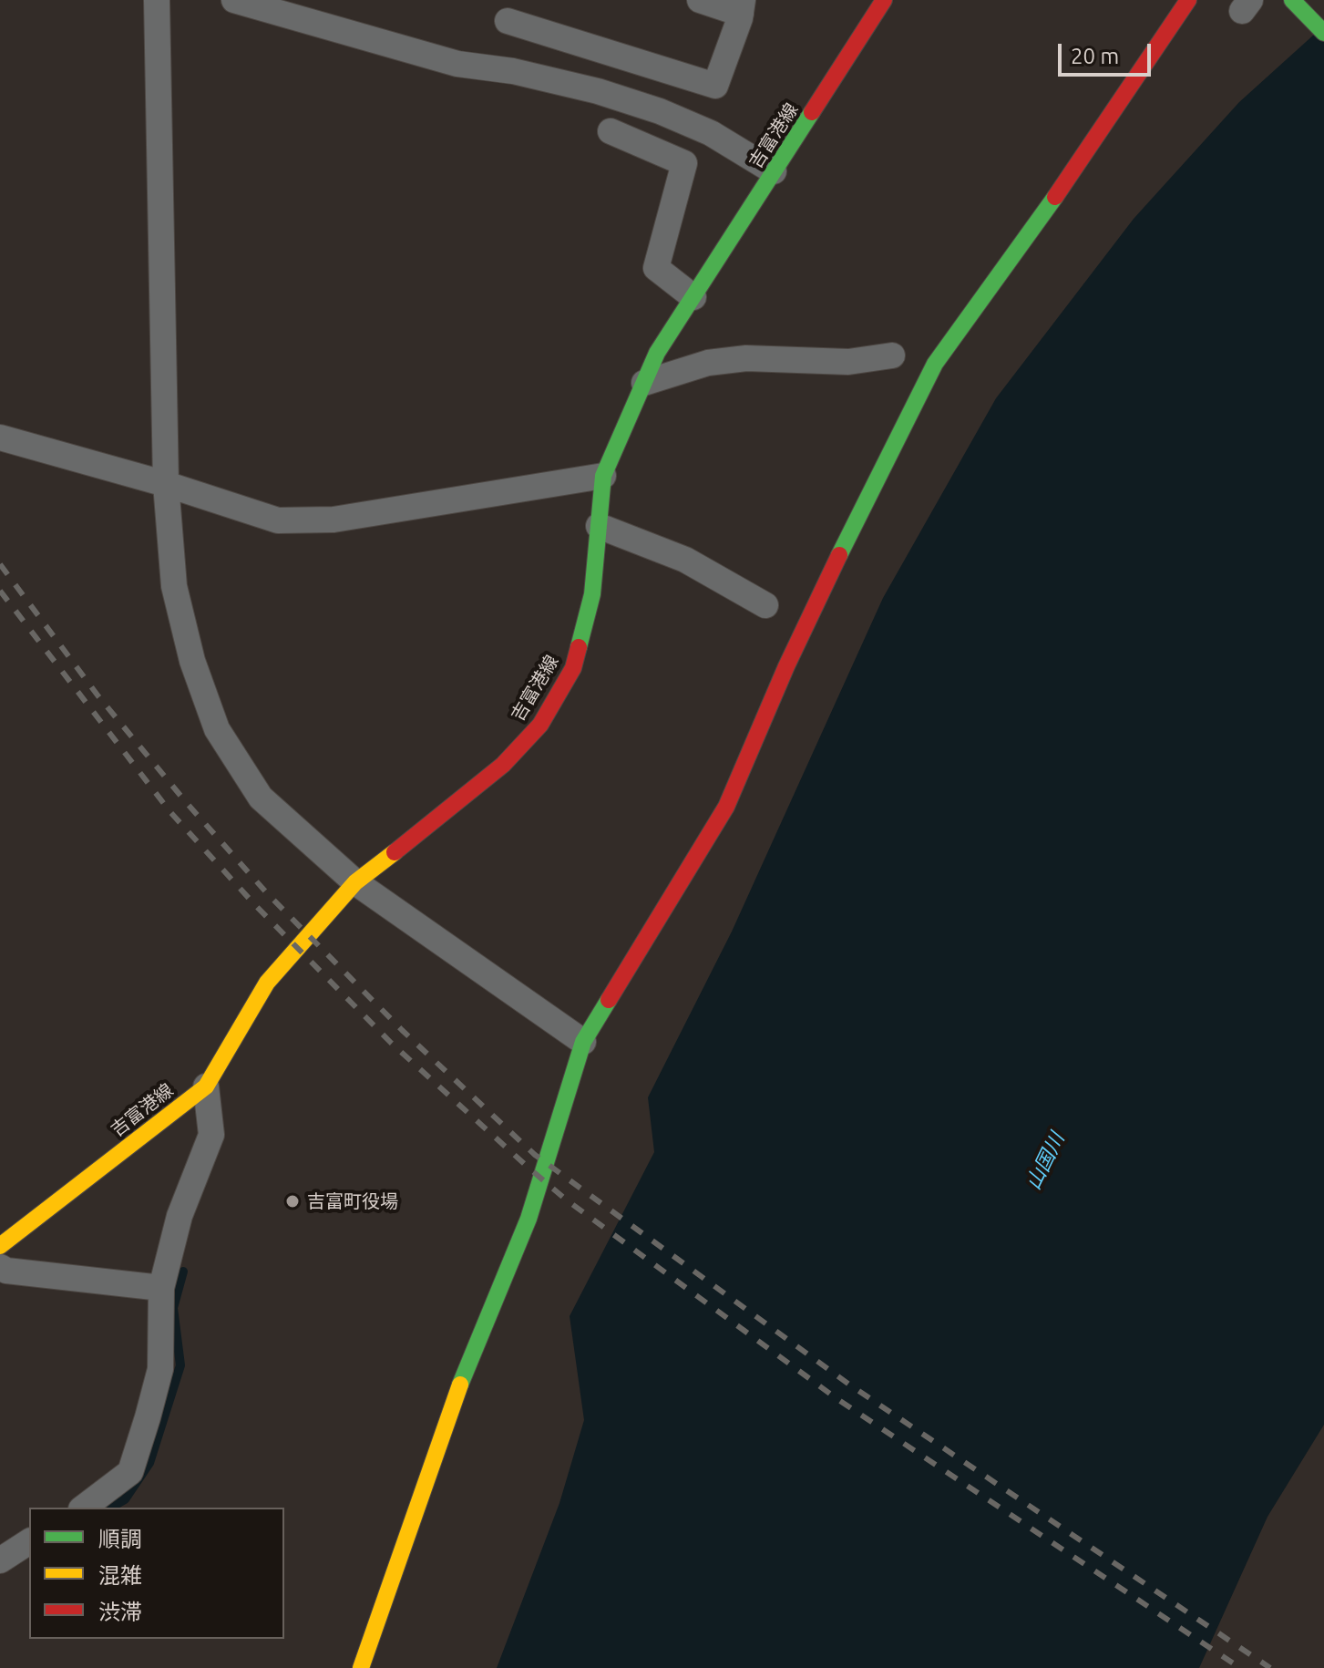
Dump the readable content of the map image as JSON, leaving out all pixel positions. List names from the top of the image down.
{
  "streets": {
    "street": ["吉富港線"]
  },
  "water": ["山国川"],
  "places": ["吉富町役場"],
  "legend": ["順調", "混雑", "渋滞"],
  "scale_bar": "20 m"
}
